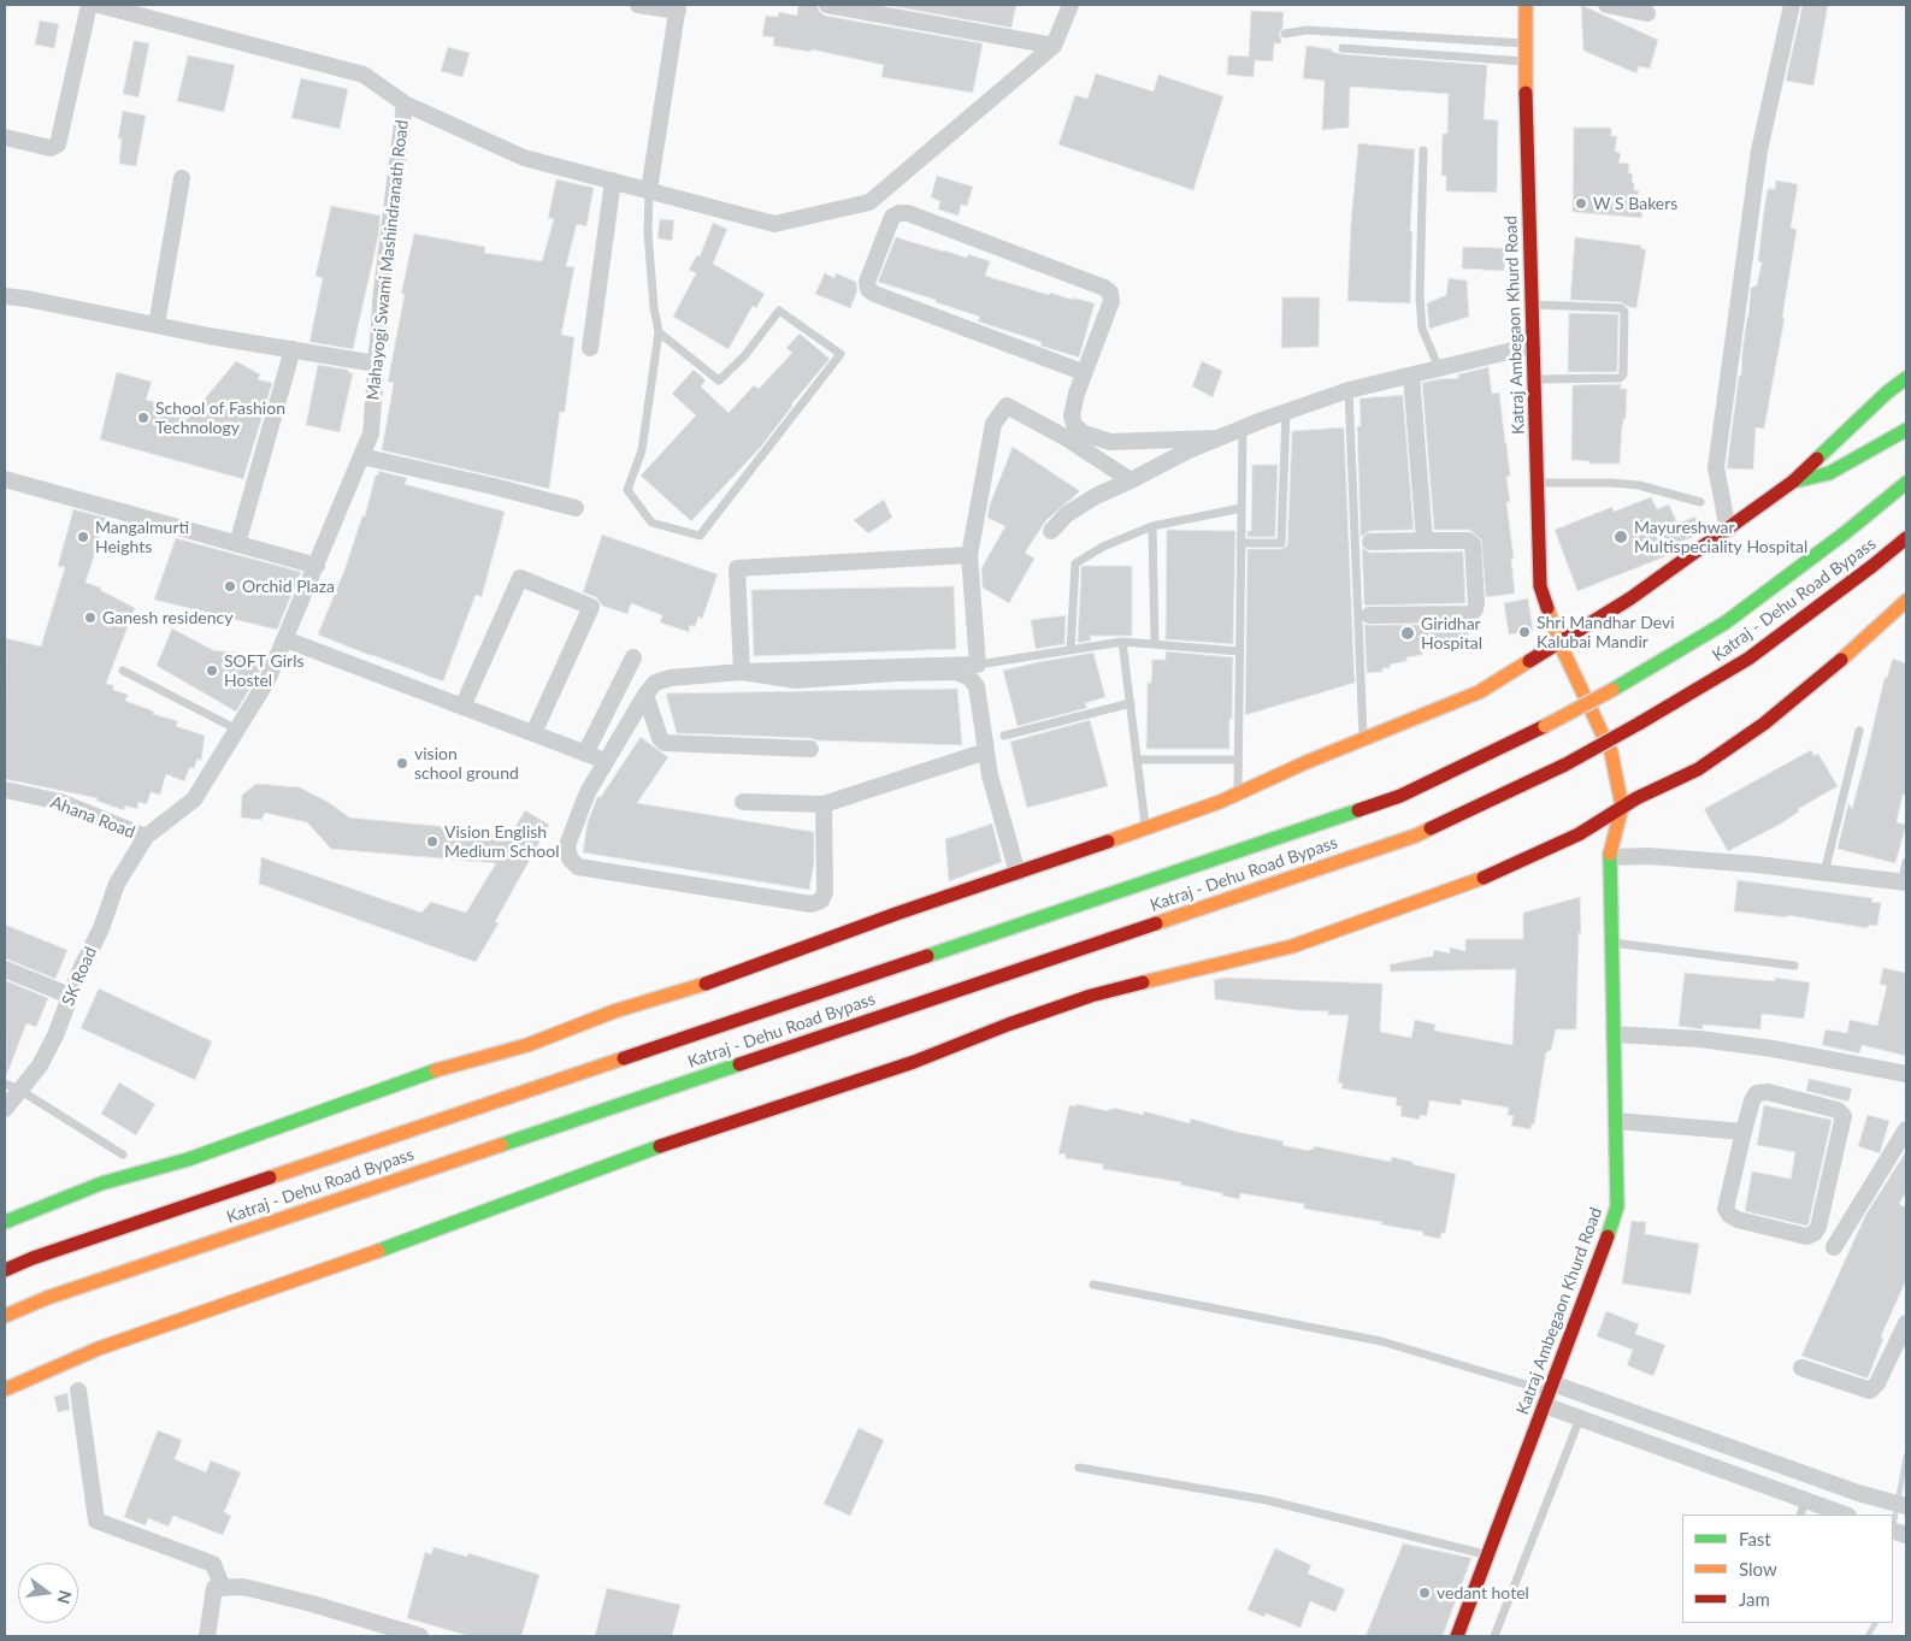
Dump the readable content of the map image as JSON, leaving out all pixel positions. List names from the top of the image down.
{
  "streets": {
    "main road": ["Katraj Ambegaon Khurd Road", "Katraj - Dehu Road Bypass"],
    "street": ["Mahayogi Swami Mashindranath Road", "Ahana Road", "SK Road"]
  },
  "crossings": [
    ["Mahayogi Swami Mashindranath Road", "Ahana Road"],
    ["Mahayogi Swami Mashindranath Road", "SK Road"],
    ["Ahana Road", "SK Road"]
  ],
  "places": [
    "W S Bakers",
    "School of Fashion Technology",
    "Mangalmurti Heights",
    "Mayureshwar Multispeciality Hospital",
    "Orchid Plaza",
    "Ganesh residency",
    "Shri Mandhar Devi Kalubai Mandir",
    "Giridhar Hospital",
    "SOFT Girls Hostel",
    "vision school ground",
    "Vision English Medium School",
    "vedant hotel"
  ],
  "legend": ["Fast", "Slow", "Jam"],
  "north": "right"
}
